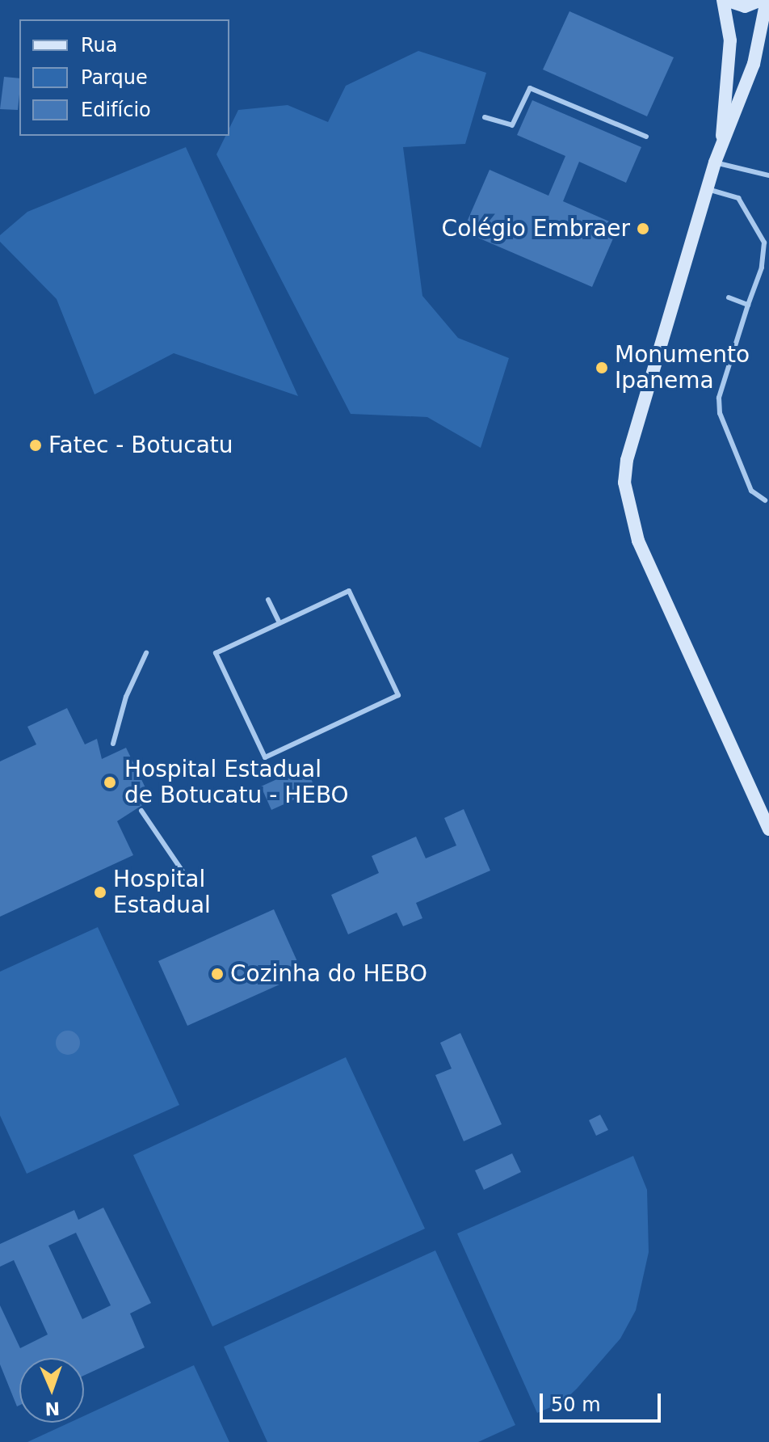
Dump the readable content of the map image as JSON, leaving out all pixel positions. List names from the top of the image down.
{
  "places": [
    "Colégio Embraer",
    "Monumento Ipanema",
    "Fatec - Botucatu",
    "Hospital Estadual de Botucatu - HEBO",
    "Hospital Estadual",
    "Cozinha do HEBO"
  ],
  "legend": ["Rua", "Parque", "Edifício"],
  "scale_bar": "50 m",
  "north": "bottom"
}
